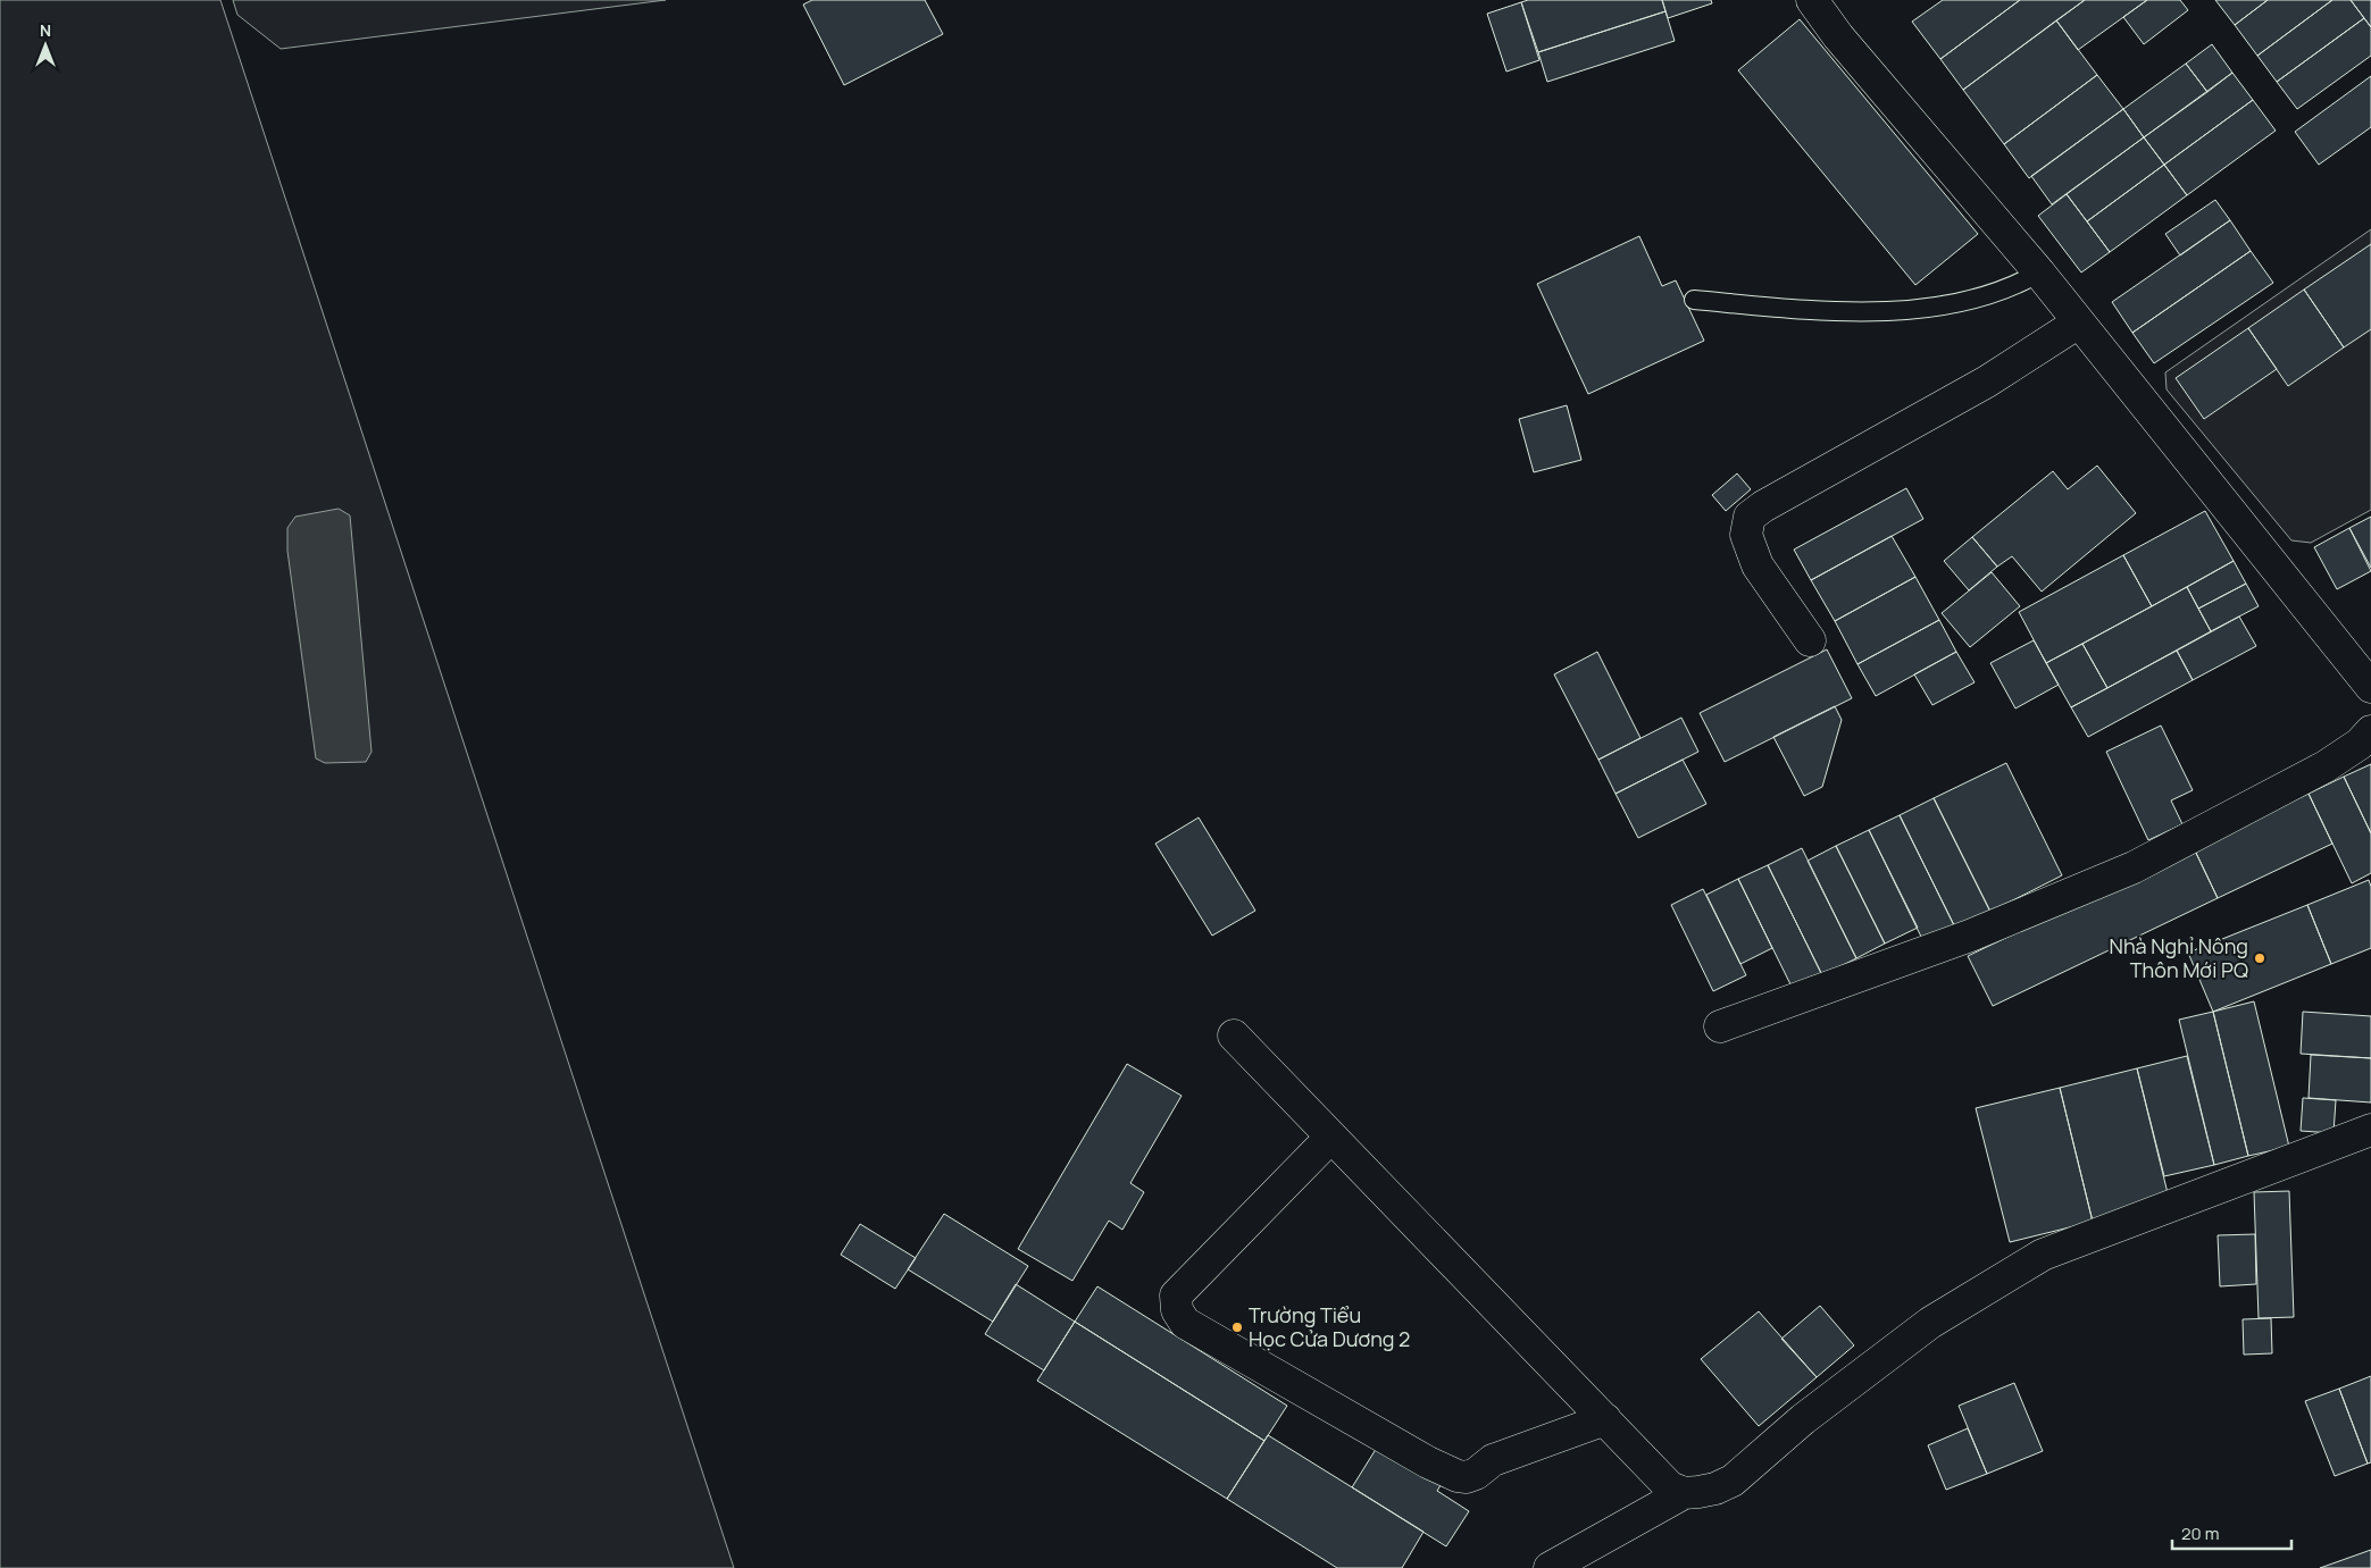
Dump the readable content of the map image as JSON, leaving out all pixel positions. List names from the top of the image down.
{
  "places": ["Nhà Nghỉ Nông Thôn Mới PQ", "Trường Tiểu Học Cửa Dương 2"],
  "scale_bar": "20 m",
  "north": "top"
}
